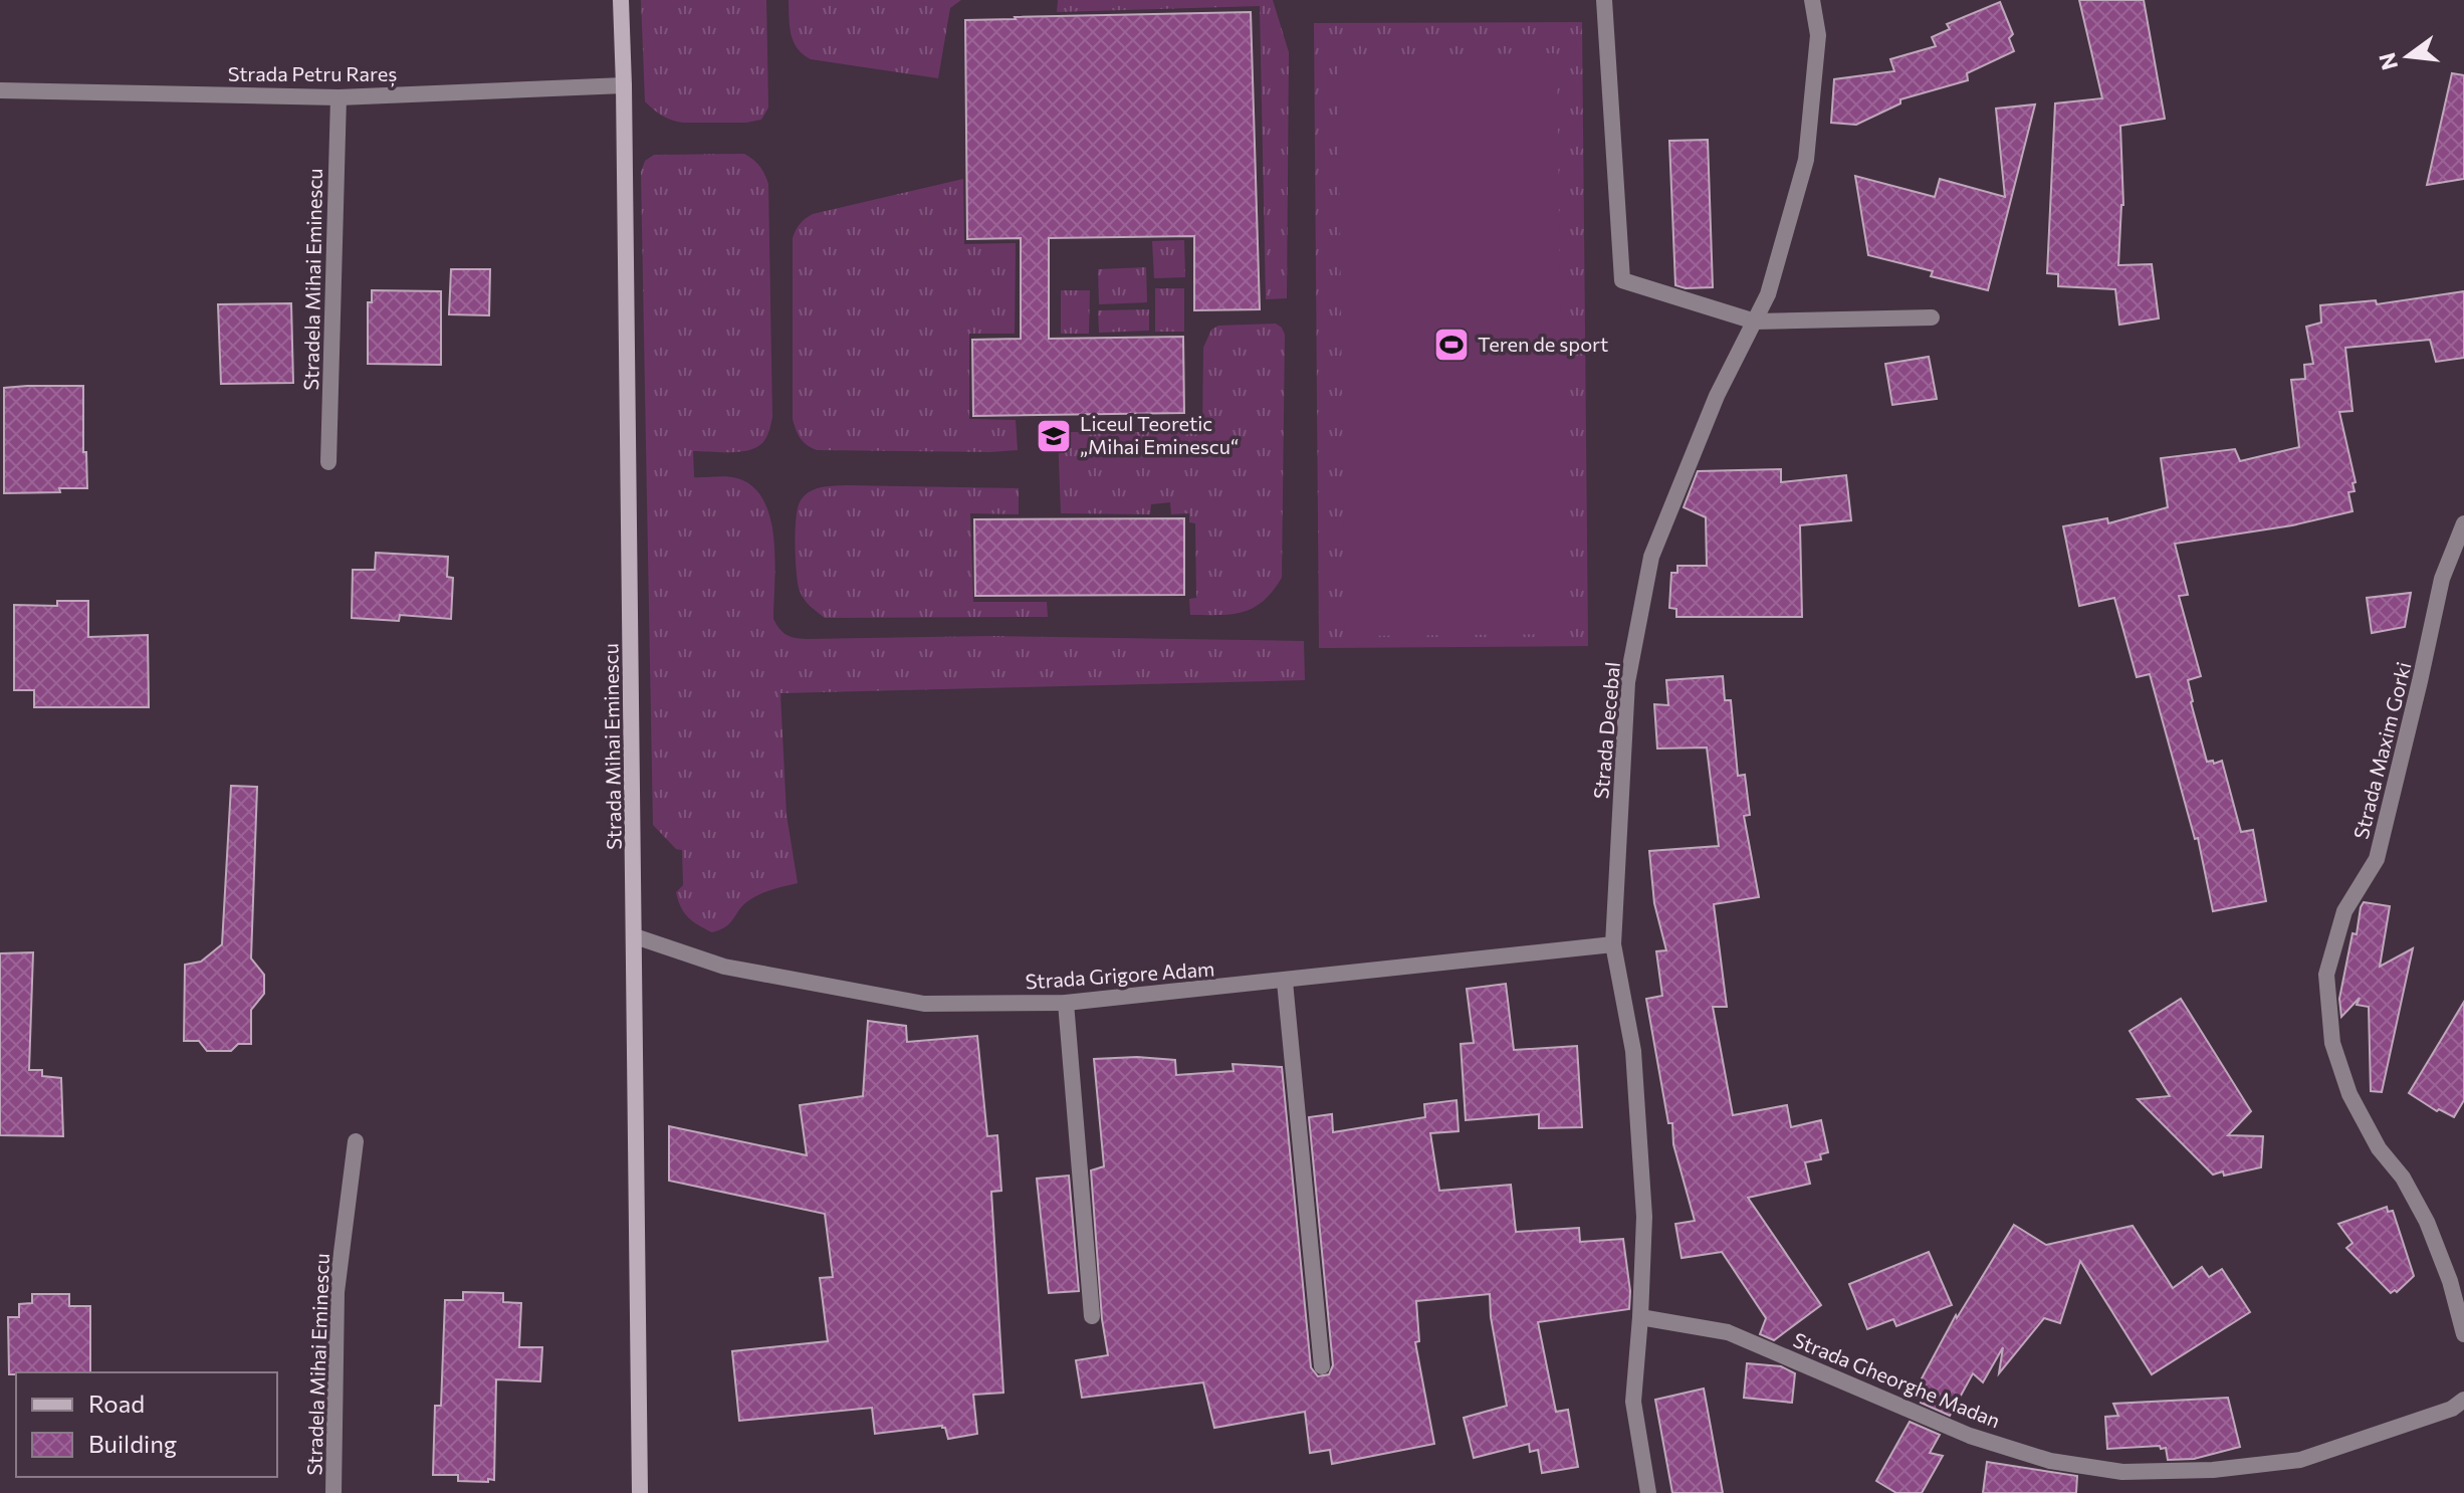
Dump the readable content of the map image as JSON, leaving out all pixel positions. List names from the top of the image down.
{
  "streets": {
    "main road": ["Strada Mihai Eminescu"],
    "street": [
      "Strada Petru Rareș",
      "Stradela Mihai Eminescu",
      "Strada Decebal",
      "Strada Maxim Gorki",
      "Strada Grigore Adam",
      "Strada Gheorghe Madan"
    ]
  },
  "crossings": [
    ["Strada Petru Rareș", "Stradela Mihai Eminescu"],
    ["Strada Petru Rareș", "Strada Mihai Eminescu"],
    ["Strada Decebal", "Strada Grigore Adam"],
    ["Strada Decebal", "Strada Gheorghe Madan"],
    ["Strada Mihai Eminescu", "Strada Grigore Adam"]
  ],
  "places": {
    "sports": ["Teren de sport"],
    "school or university": ["Liceul Teoretic „Mihai Eminescu“"]
  },
  "legend": ["Road", "Building"],
  "north": "left"
}
